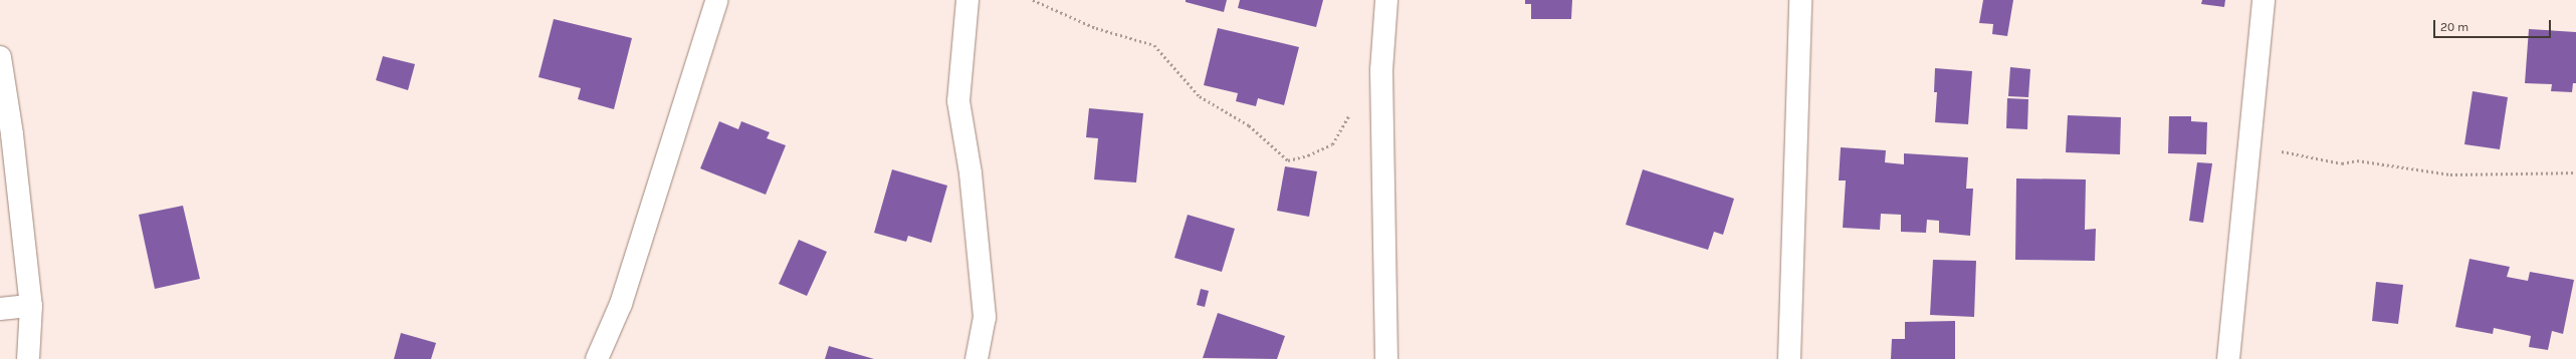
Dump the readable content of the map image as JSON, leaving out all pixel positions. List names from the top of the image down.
{
  "scale_bar": "20 m"
}
